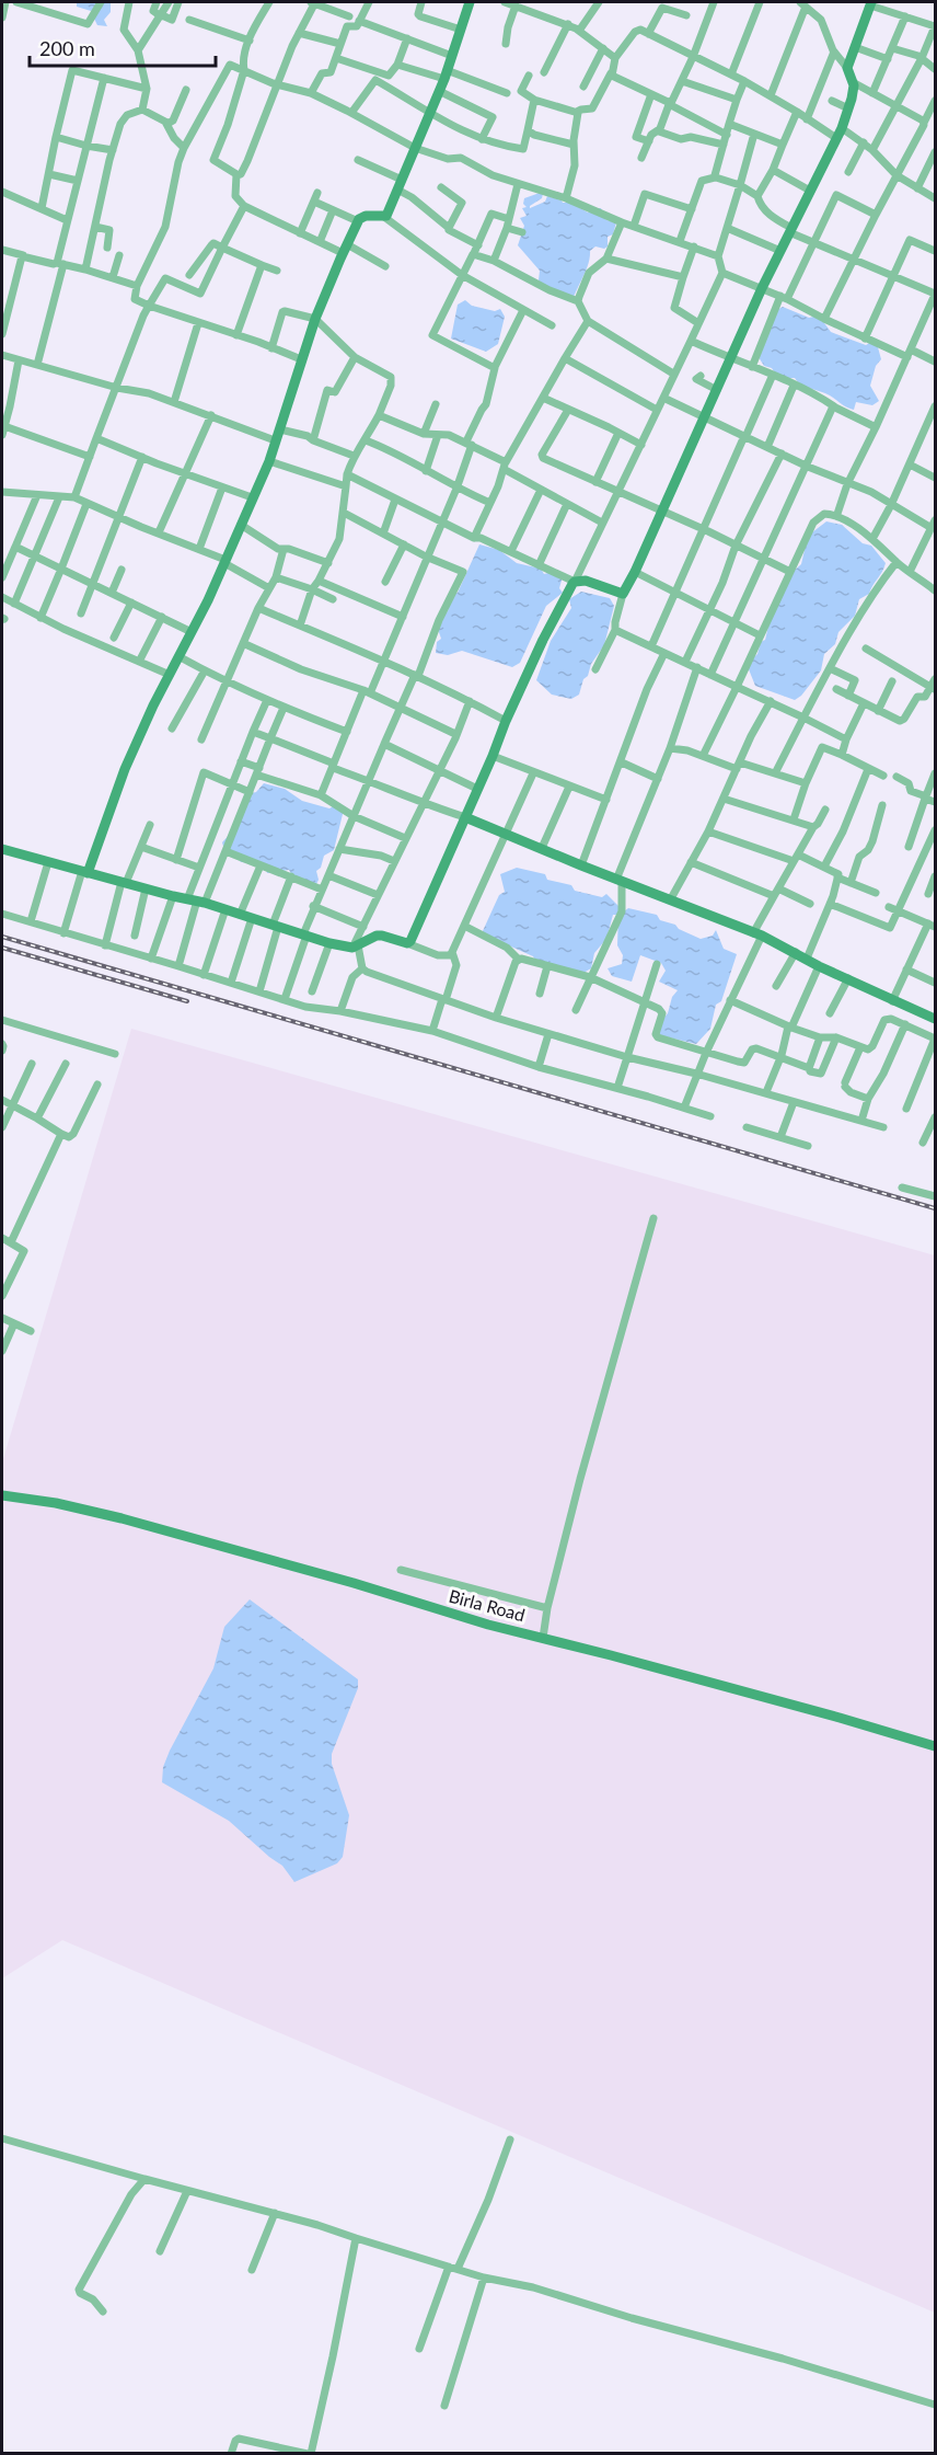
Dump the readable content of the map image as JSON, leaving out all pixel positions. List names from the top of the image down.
{
  "streets": {
    "street": ["Birla Road"]
  },
  "scale_bar": "200 m"
}
